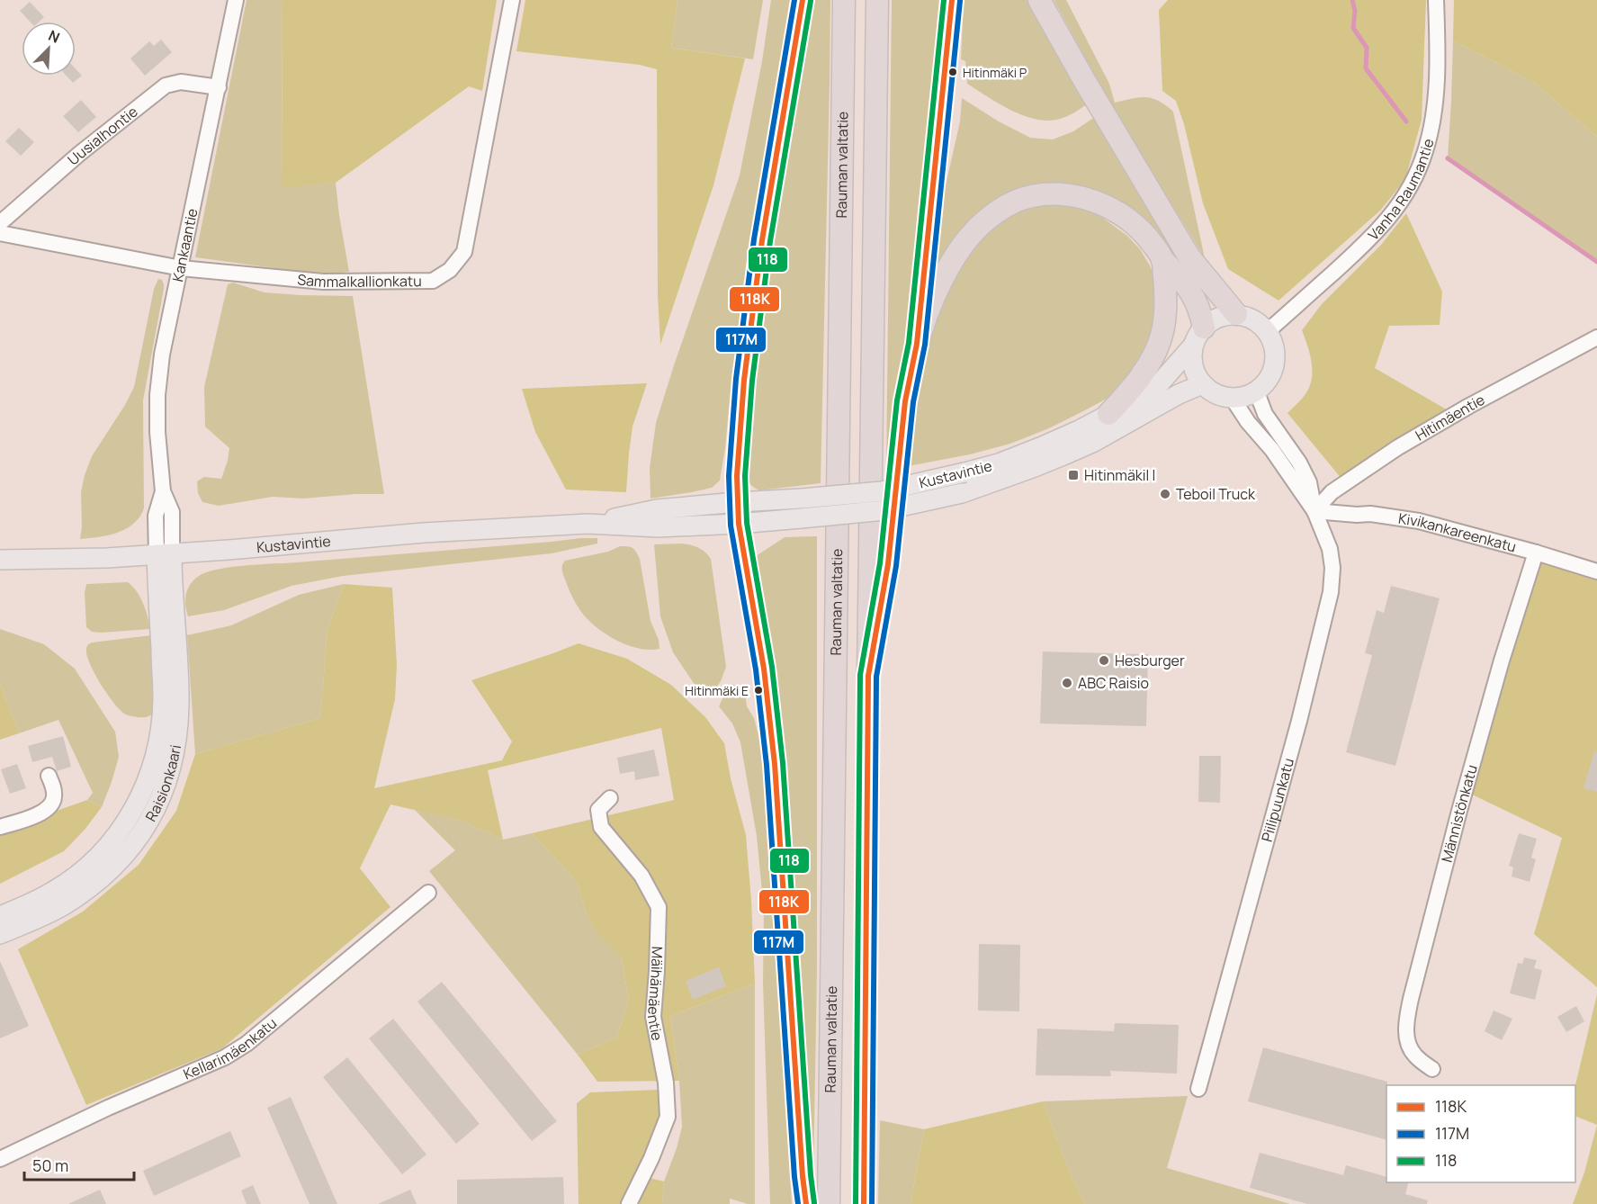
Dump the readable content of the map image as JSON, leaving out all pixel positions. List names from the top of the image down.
{
  "streets": {
    "highway": ["Rauman valtatie"],
    "main road": ["Kustavintie", "Raisionkaari"],
    "street": [
      "Uusialhontie",
      "Vanha Raumantie",
      "Kankaantie",
      "Sammalkallionkatu",
      "Hitimäentie",
      "Kivikankareenkatu",
      "Piilipuunkatu",
      "Männistönkatu",
      "Mäihämäentie",
      "Kellarimäenkatu"
    ]
  },
  "crossings": [
    ["Uusialhontie", "Kankaantie"],
    ["Vanha Raumantie", "Kustavintie"],
    ["Kankaantie", "Sammalkallionkatu"],
    ["Kankaantie", "Kustavintie"],
    ["Kankaantie", "Raisionkaari"],
    ["Hitimäentie", "Kivikankareenkatu"],
    ["Hitimäentie", "Piilipuunkatu"],
    ["Kustavintie", "Raisionkaari"],
    ["Kivikankareenkatu", "Piilipuunkatu"],
    ["Kivikankareenkatu", "Männistönkatu"]
  ],
  "places": {
    "other": [
      "Hitinmäki P",
      "Teboil Truck",
      "Hesburger",
      "ABC Raisio",
      "Hitinmäki E"
    ],
    "transit": ["HitinmäkiI I"]
  },
  "lines": ["transit line 118K", "transit line 117M", "transit line 118"],
  "legend": ["118K", "117M", "118"],
  "scale_bar": "50 m",
  "north": "top right"
}
